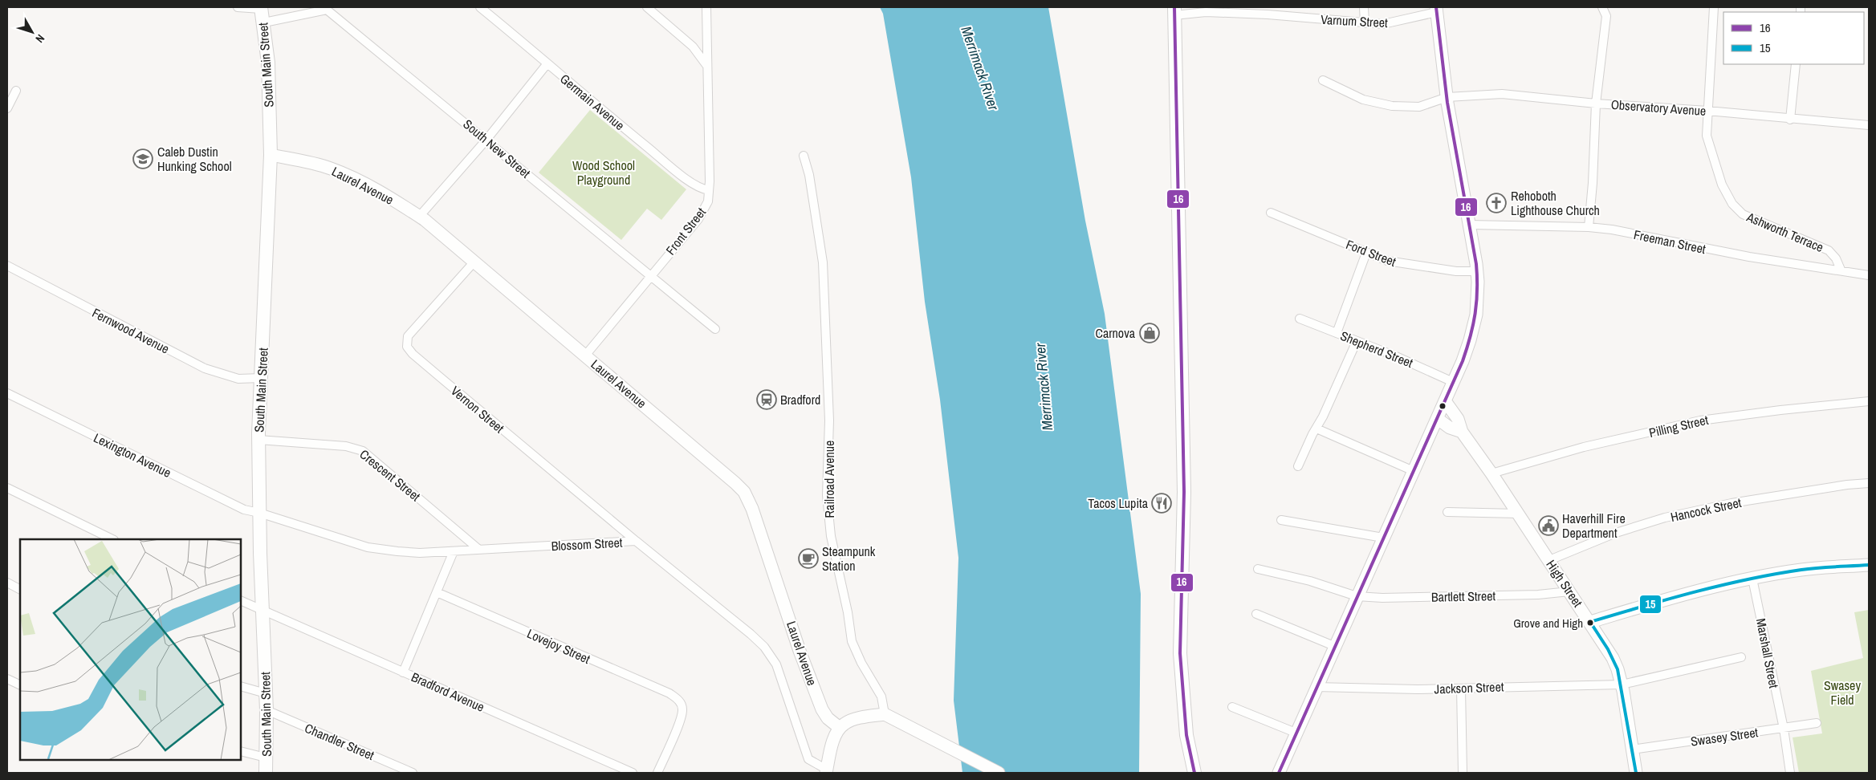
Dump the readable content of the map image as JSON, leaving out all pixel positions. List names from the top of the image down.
{
  "streets": {
    "main road": ["South Main Street"],
    "street": [
      "Varnum Street",
      "Germain Avenue",
      "Observatory Avenue",
      "South New Street",
      "Laurel Avenue",
      "Front Street",
      "Ashworth Terrace",
      "Freeman Street",
      "Ford Street",
      "Fernwood Avenue",
      "Shepherd Street",
      "Vernon Street",
      "Pilling Street",
      "Lexington Avenue",
      "Crescent Street",
      "Railroad Avenue",
      "Hancock Street",
      "Blossom Street",
      "High Street",
      "Bartlett Street",
      "Lovejoy Street",
      "Marshall Street",
      "Jackson Street",
      "Bradford Avenue",
      "Swasey Street",
      "Chandler Street"
    ]
  },
  "crossings": [
    ["South Main Street", "South New Street"],
    ["South Main Street", "Laurel Avenue"],
    ["South Main Street", "Fernwood Avenue"],
    ["South Main Street", "Lexington Avenue"],
    ["South Main Street", "Crescent Street"],
    ["South Main Street", "Blossom Street"],
    ["South Main Street", "Bradford Avenue"],
    ["South Main Street", "Chandler Street"],
    ["Germain Avenue", "Front Street"],
    ["Observatory Avenue", "Ashworth Terrace"],
    ["South New Street", "Front Street"],
    ["Laurel Avenue", "Front Street"],
    ["Laurel Avenue", "Vernon Street"],
    ["Ashworth Terrace", "Freeman Street"],
    ["Vernon Street", "Blossom Street"],
    ["Pilling Street", "High Street"],
    ["Lexington Avenue", "Blossom Street"],
    ["Crescent Street", "Blossom Street"],
    ["Hancock Street", "High Street"],
    ["High Street", "Bartlett Street"],
    ["High Street", "Jackson Street"],
    ["High Street", "Swasey Street"],
    ["Marshall Street", "Swasey Street"]
  ],
  "water": ["Merrimack River"],
  "parks": ["Wood School Playground", "Swasey Field"],
  "places": {
    "school or university": ["Caleb Dustin Hunking School"],
    "church": ["Rehoboth Lighthouse Church"],
    "shop": ["Carnova"],
    "station": ["Bradford"],
    "restaurant": ["Tacos Lupita"],
    "public building": ["Haverhill Fire Department"],
    "cafe": ["Steampunk Station"],
    "other": ["Grove and High"]
  },
  "lines": ["transit line 16", "transit line 15"],
  "legend": ["16", "15"],
  "north": "bottom right"
}
